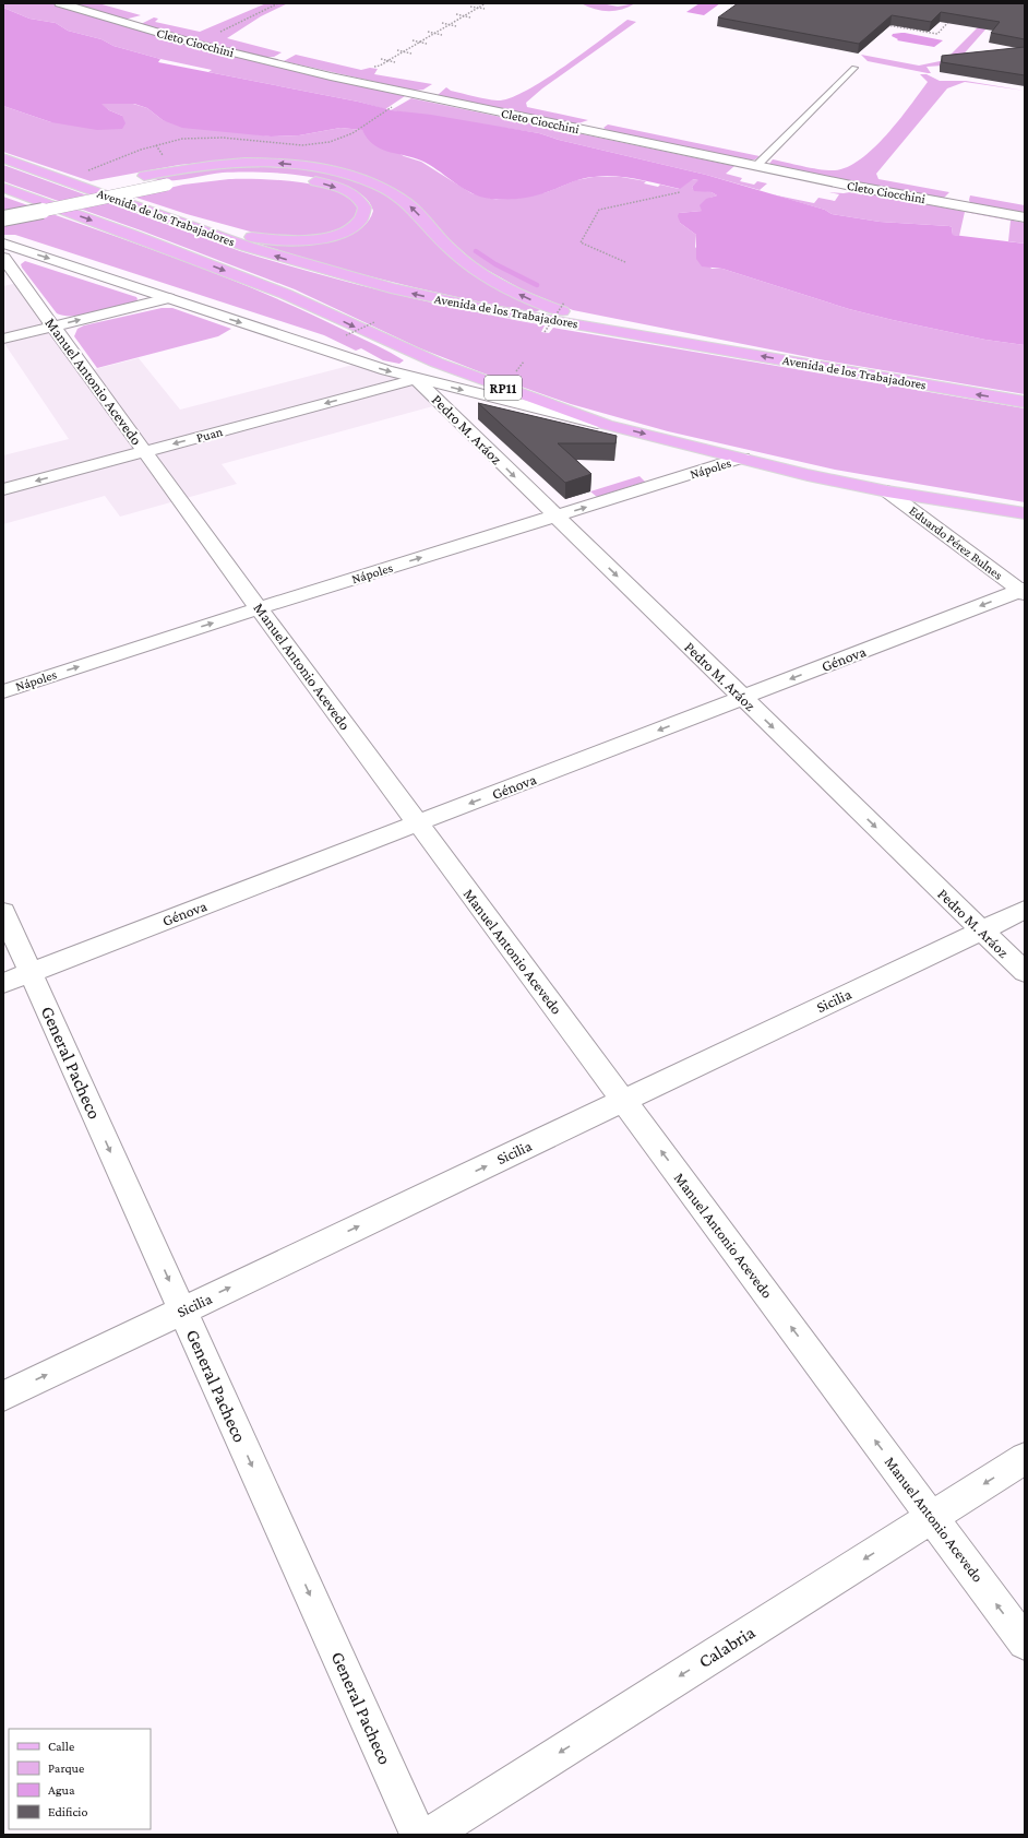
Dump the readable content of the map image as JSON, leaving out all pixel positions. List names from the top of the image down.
{
  "streets": {
    "main road": ["Avenida de los Trabajadores", "RP11"],
    "street": [
      "Cleto Ciocchini",
      "Manuel Antonio Acevedo",
      "Pedro M. Aráoz",
      "Puan",
      "Nápoles",
      "Eduardo Pérez Bulnes",
      "Génova",
      "Sicilia",
      "General Pacheco",
      "Calabria"
    ]
  },
  "crossings": [
    ["Avenida de los Trabajadores", "Pedro M. Aráoz"],
    ["Avenida de los Trabajadores", "Puan"],
    ["Avenida de los Trabajadores", "Nápoles"],
    ["Avenida de los Trabajadores", "Eduardo Pérez Bulnes"],
    ["Manuel Antonio Acevedo", "Puan"],
    ["Manuel Antonio Acevedo", "Nápoles"],
    ["Manuel Antonio Acevedo", "Génova"],
    ["Manuel Antonio Acevedo", "Sicilia"],
    ["Manuel Antonio Acevedo", "Calabria"],
    ["Pedro M. Aráoz", "Puan"],
    ["Pedro M. Aráoz", "Nápoles"],
    ["Pedro M. Aráoz", "Génova"],
    ["Pedro M. Aráoz", "Sicilia"],
    ["Eduardo Pérez Bulnes", "Génova"],
    ["Génova", "General Pacheco"],
    ["Sicilia", "General Pacheco"]
  ],
  "one_way": [
    "Manuel Antonio Acevedo",
    "Pedro M. Aráoz",
    "Nápoles",
    "Génova",
    "Sicilia",
    "General Pacheco",
    "Calabria"
  ],
  "legend": [
    "Calle",
    "Parque",
    "Agua",
    "Edificio"
  ]
}
